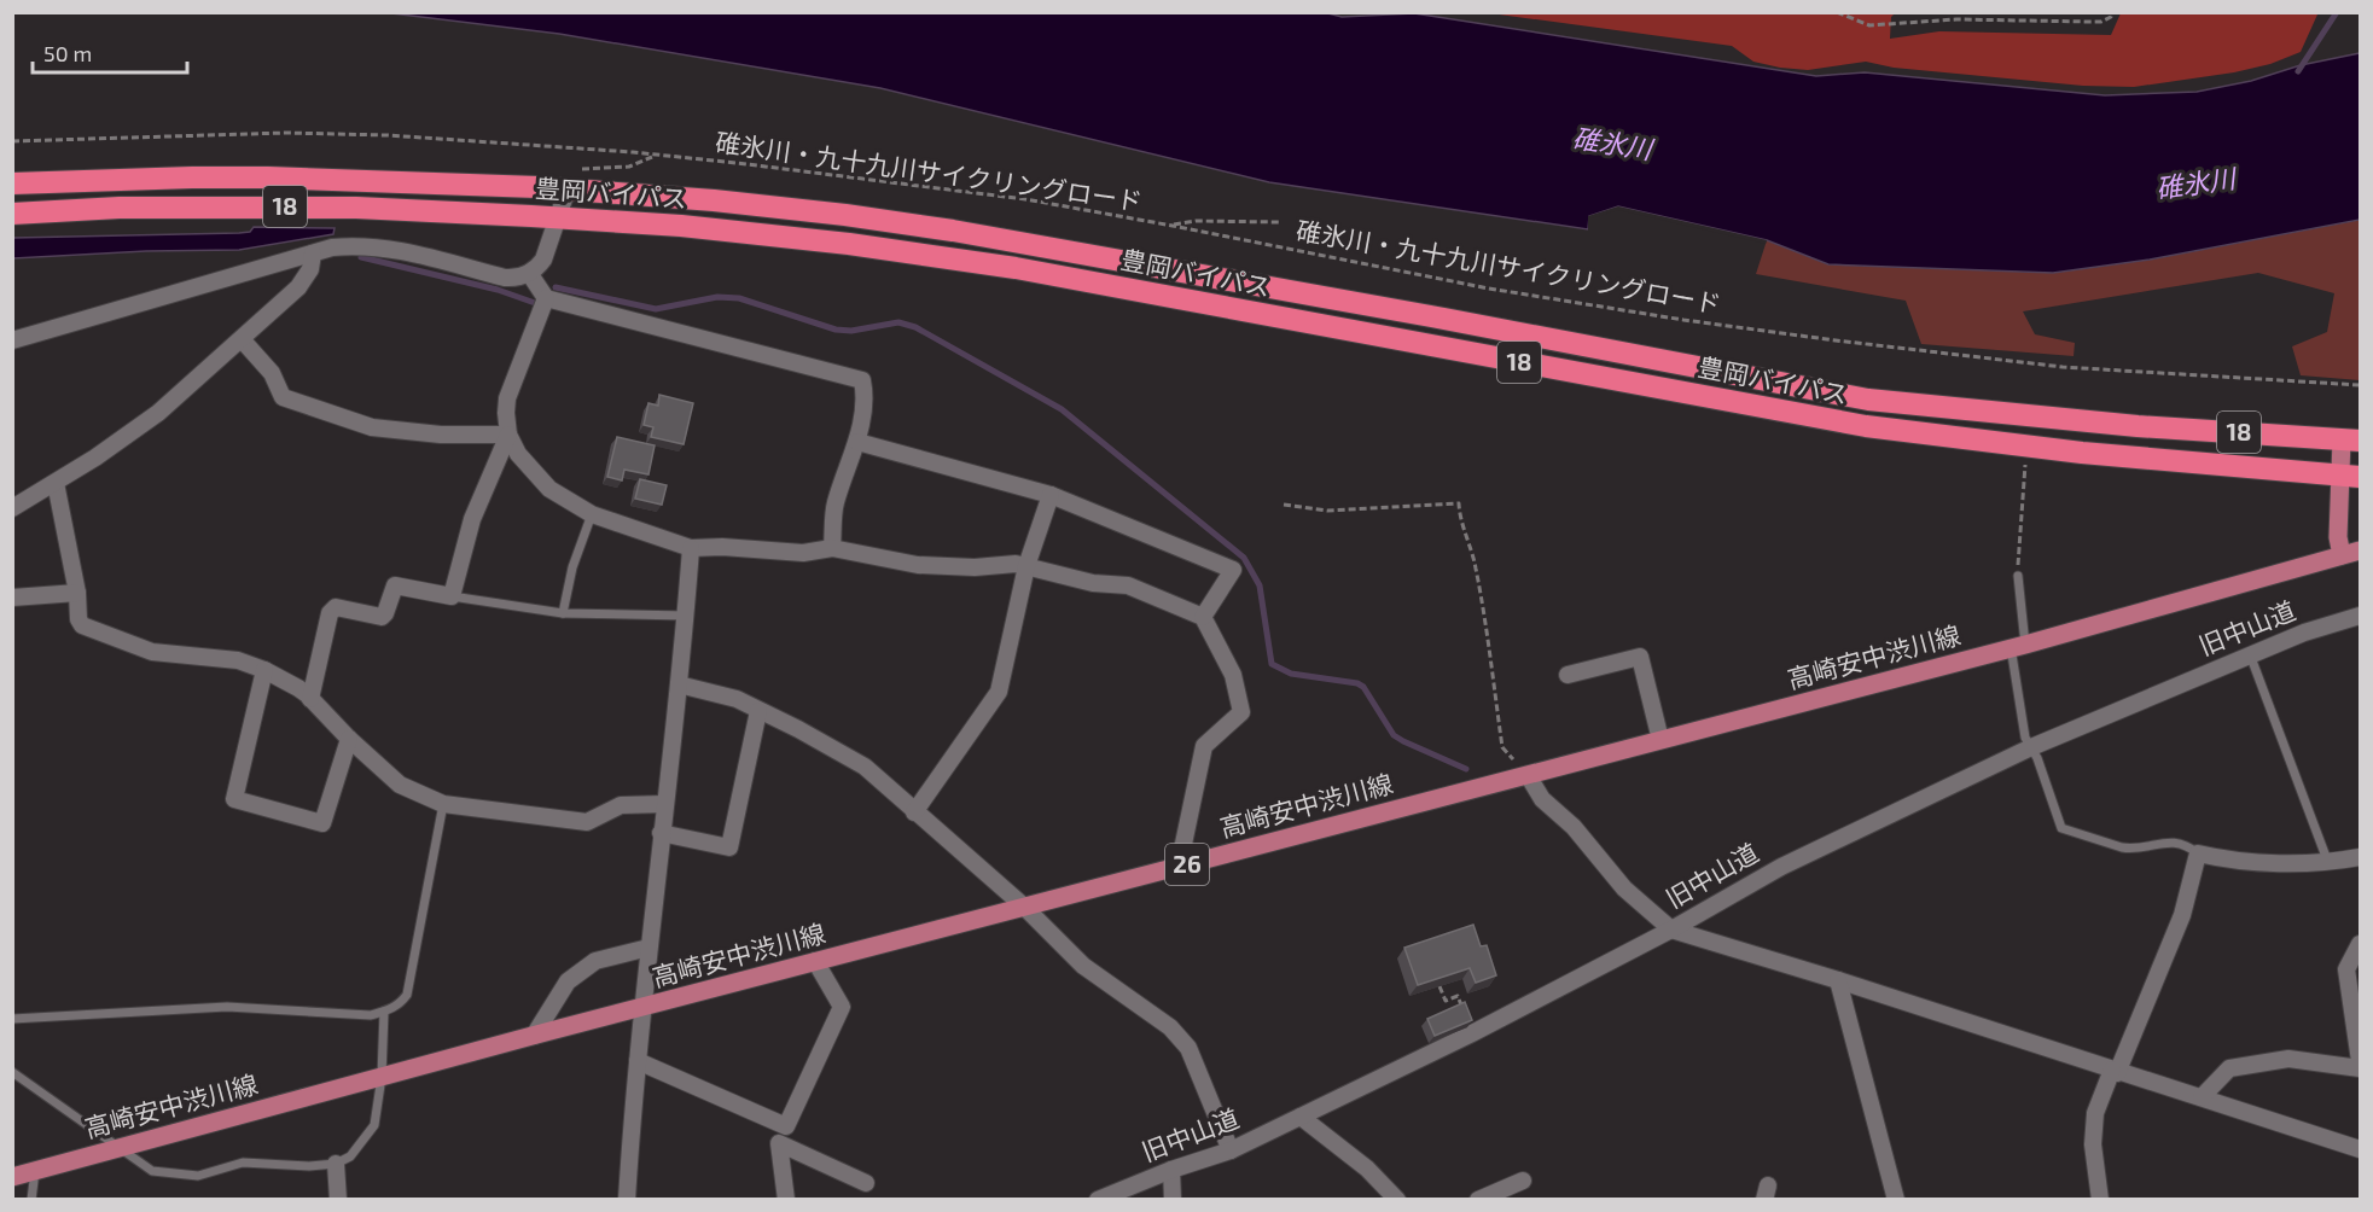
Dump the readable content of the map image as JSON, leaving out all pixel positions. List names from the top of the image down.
{
  "streets": {
    "highway": ["豊岡バイパス", "18"],
    "main road": ["高崎安中渋川線", "26"],
    "street": ["旧中山道"],
    "path": ["碓氷川・九十九川サイクリングロード"]
  },
  "water": ["碓氷川"],
  "scale_bar": "50 m"
}
